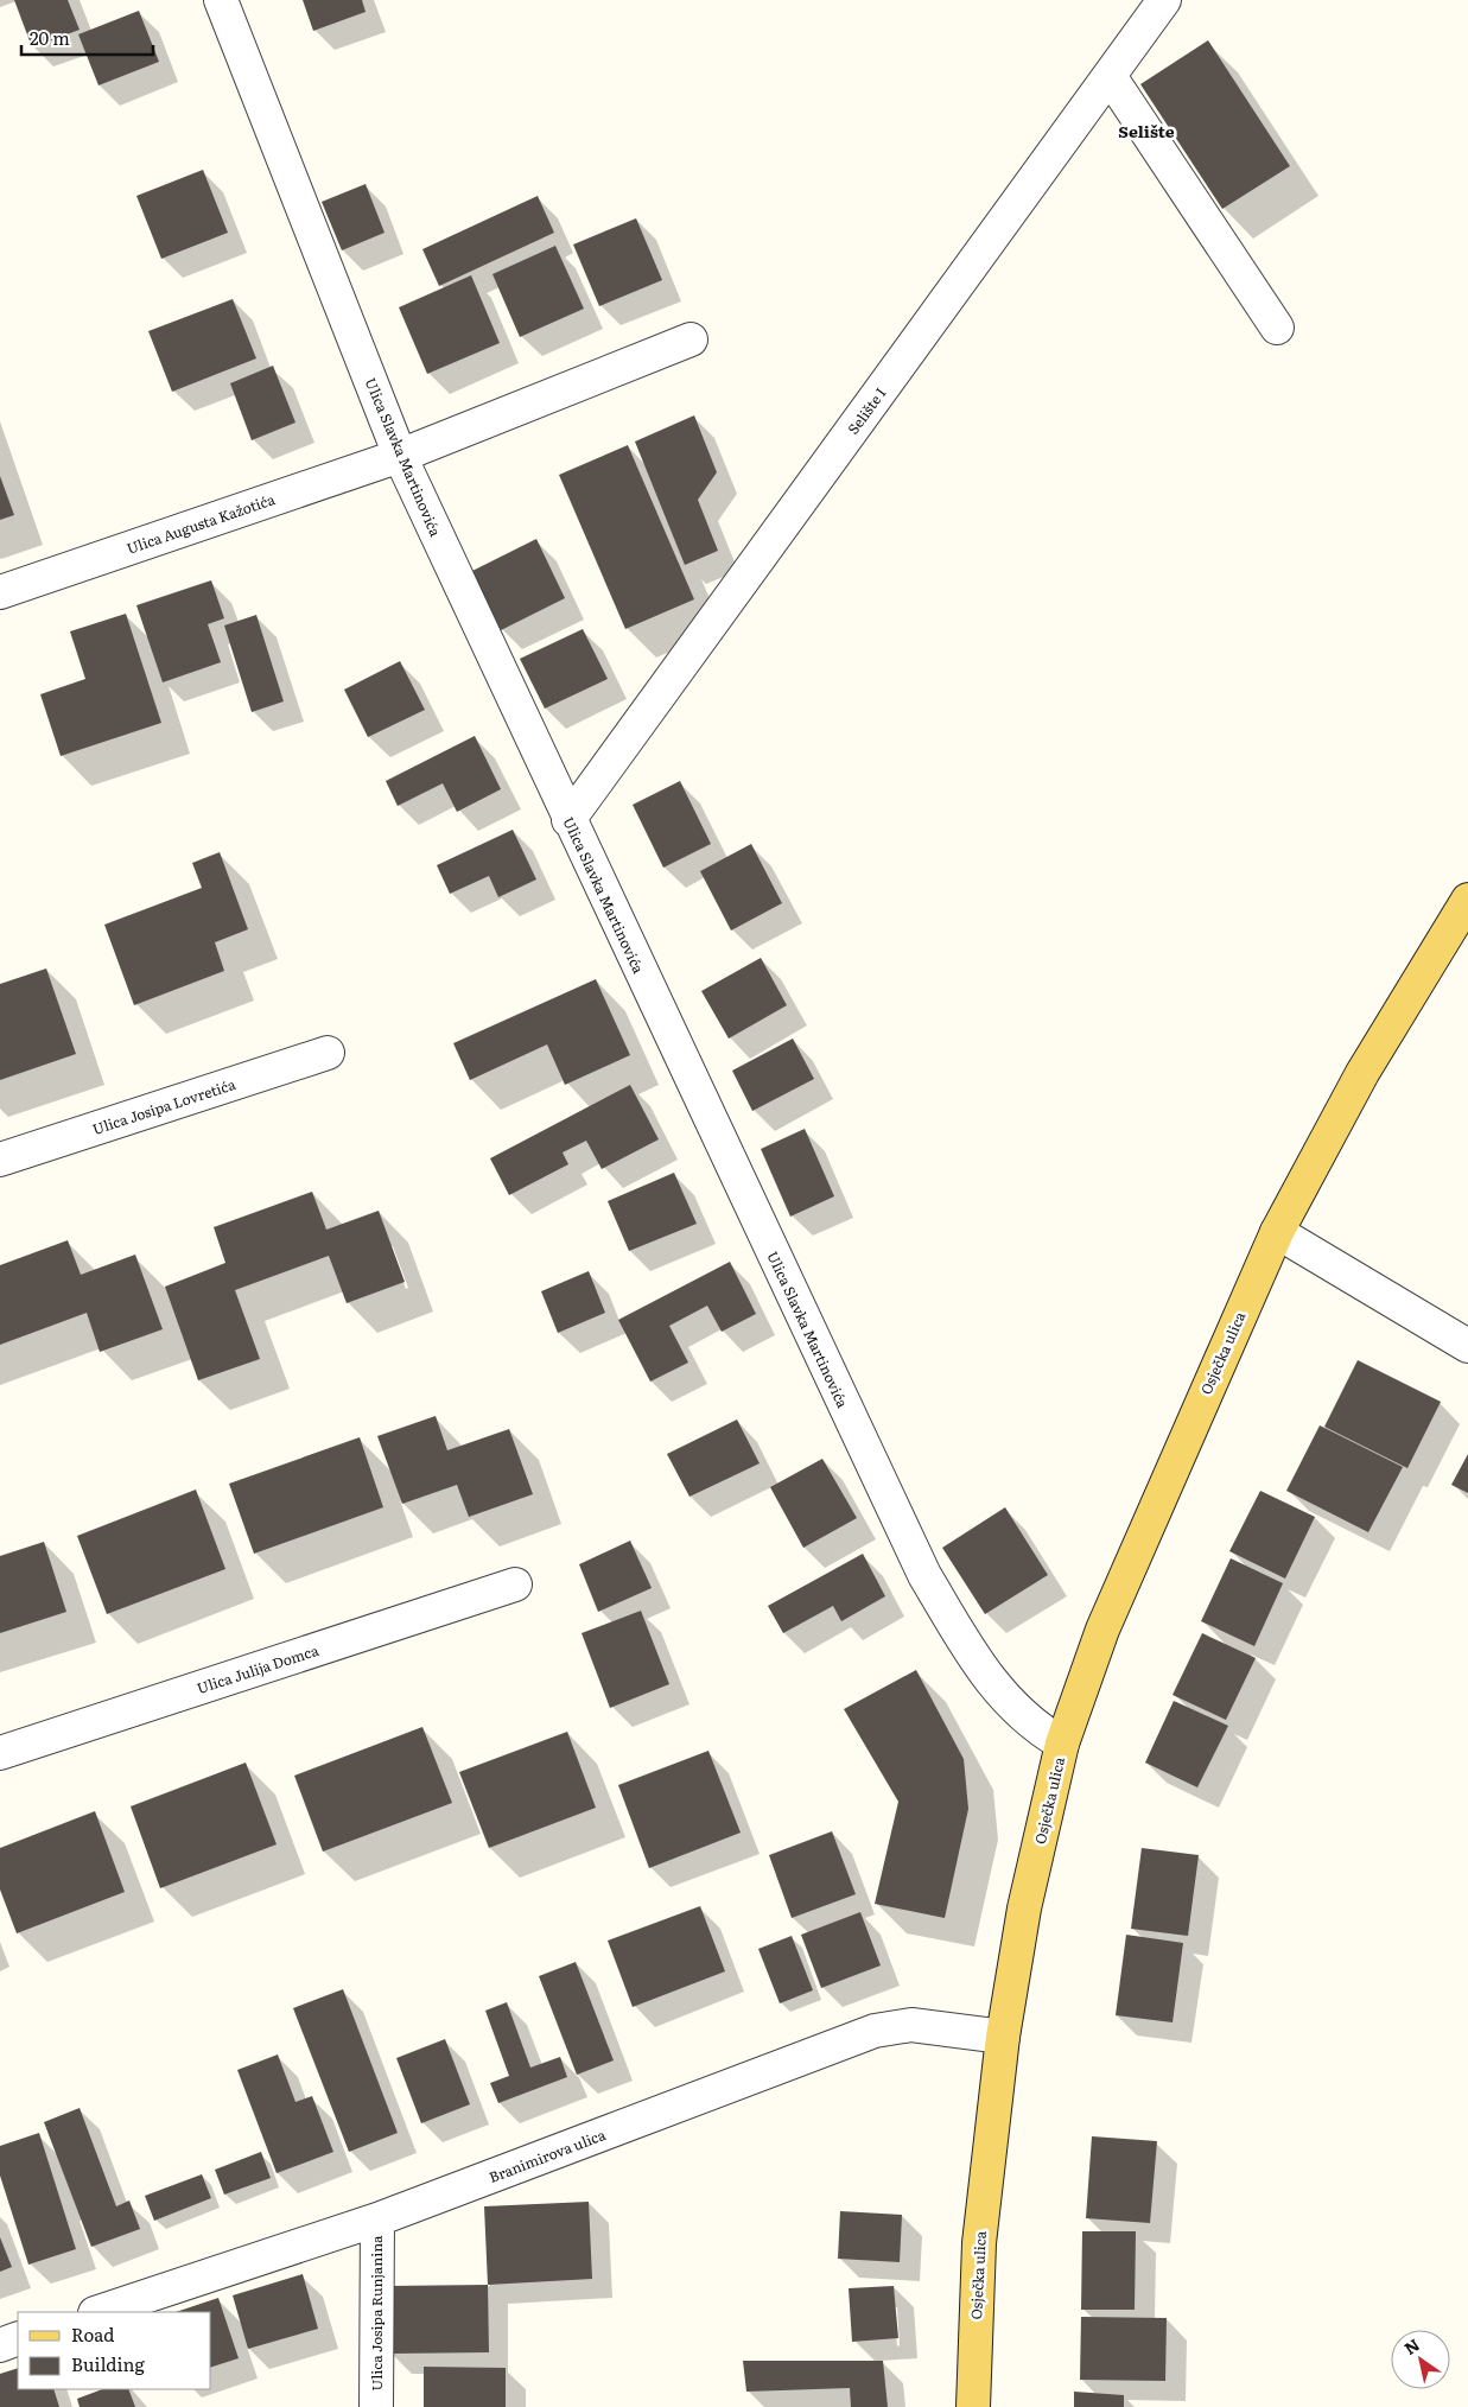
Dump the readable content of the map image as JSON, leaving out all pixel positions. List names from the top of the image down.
{
  "streets": {
    "main road": ["Osječka ulica"],
    "street": [
      "Selište I",
      "Ulica Slavka Martinovića",
      "Ulica Augusta Kažotića",
      "Ulica Josipa Lovretića",
      "Ulica Julija Domca",
      "Branimirova ulica",
      "Ulica Josipa Runjanina"
    ]
  },
  "crossings": [
    ["Selište I", "Ulica Slavka Martinovića"],
    ["Ulica Slavka Martinovića", "Ulica Augusta Kažotića"],
    ["Ulica Slavka Martinovića", "Osječka ulica"],
    ["Osječka ulica", "Branimirova ulica"],
    ["Branimirova ulica", "Ulica Josipa Runjanina"]
  ],
  "districts": ["Selište"],
  "legend": ["Road", "Building"],
  "scale_bar": "20 m",
  "north": "top left"
}
